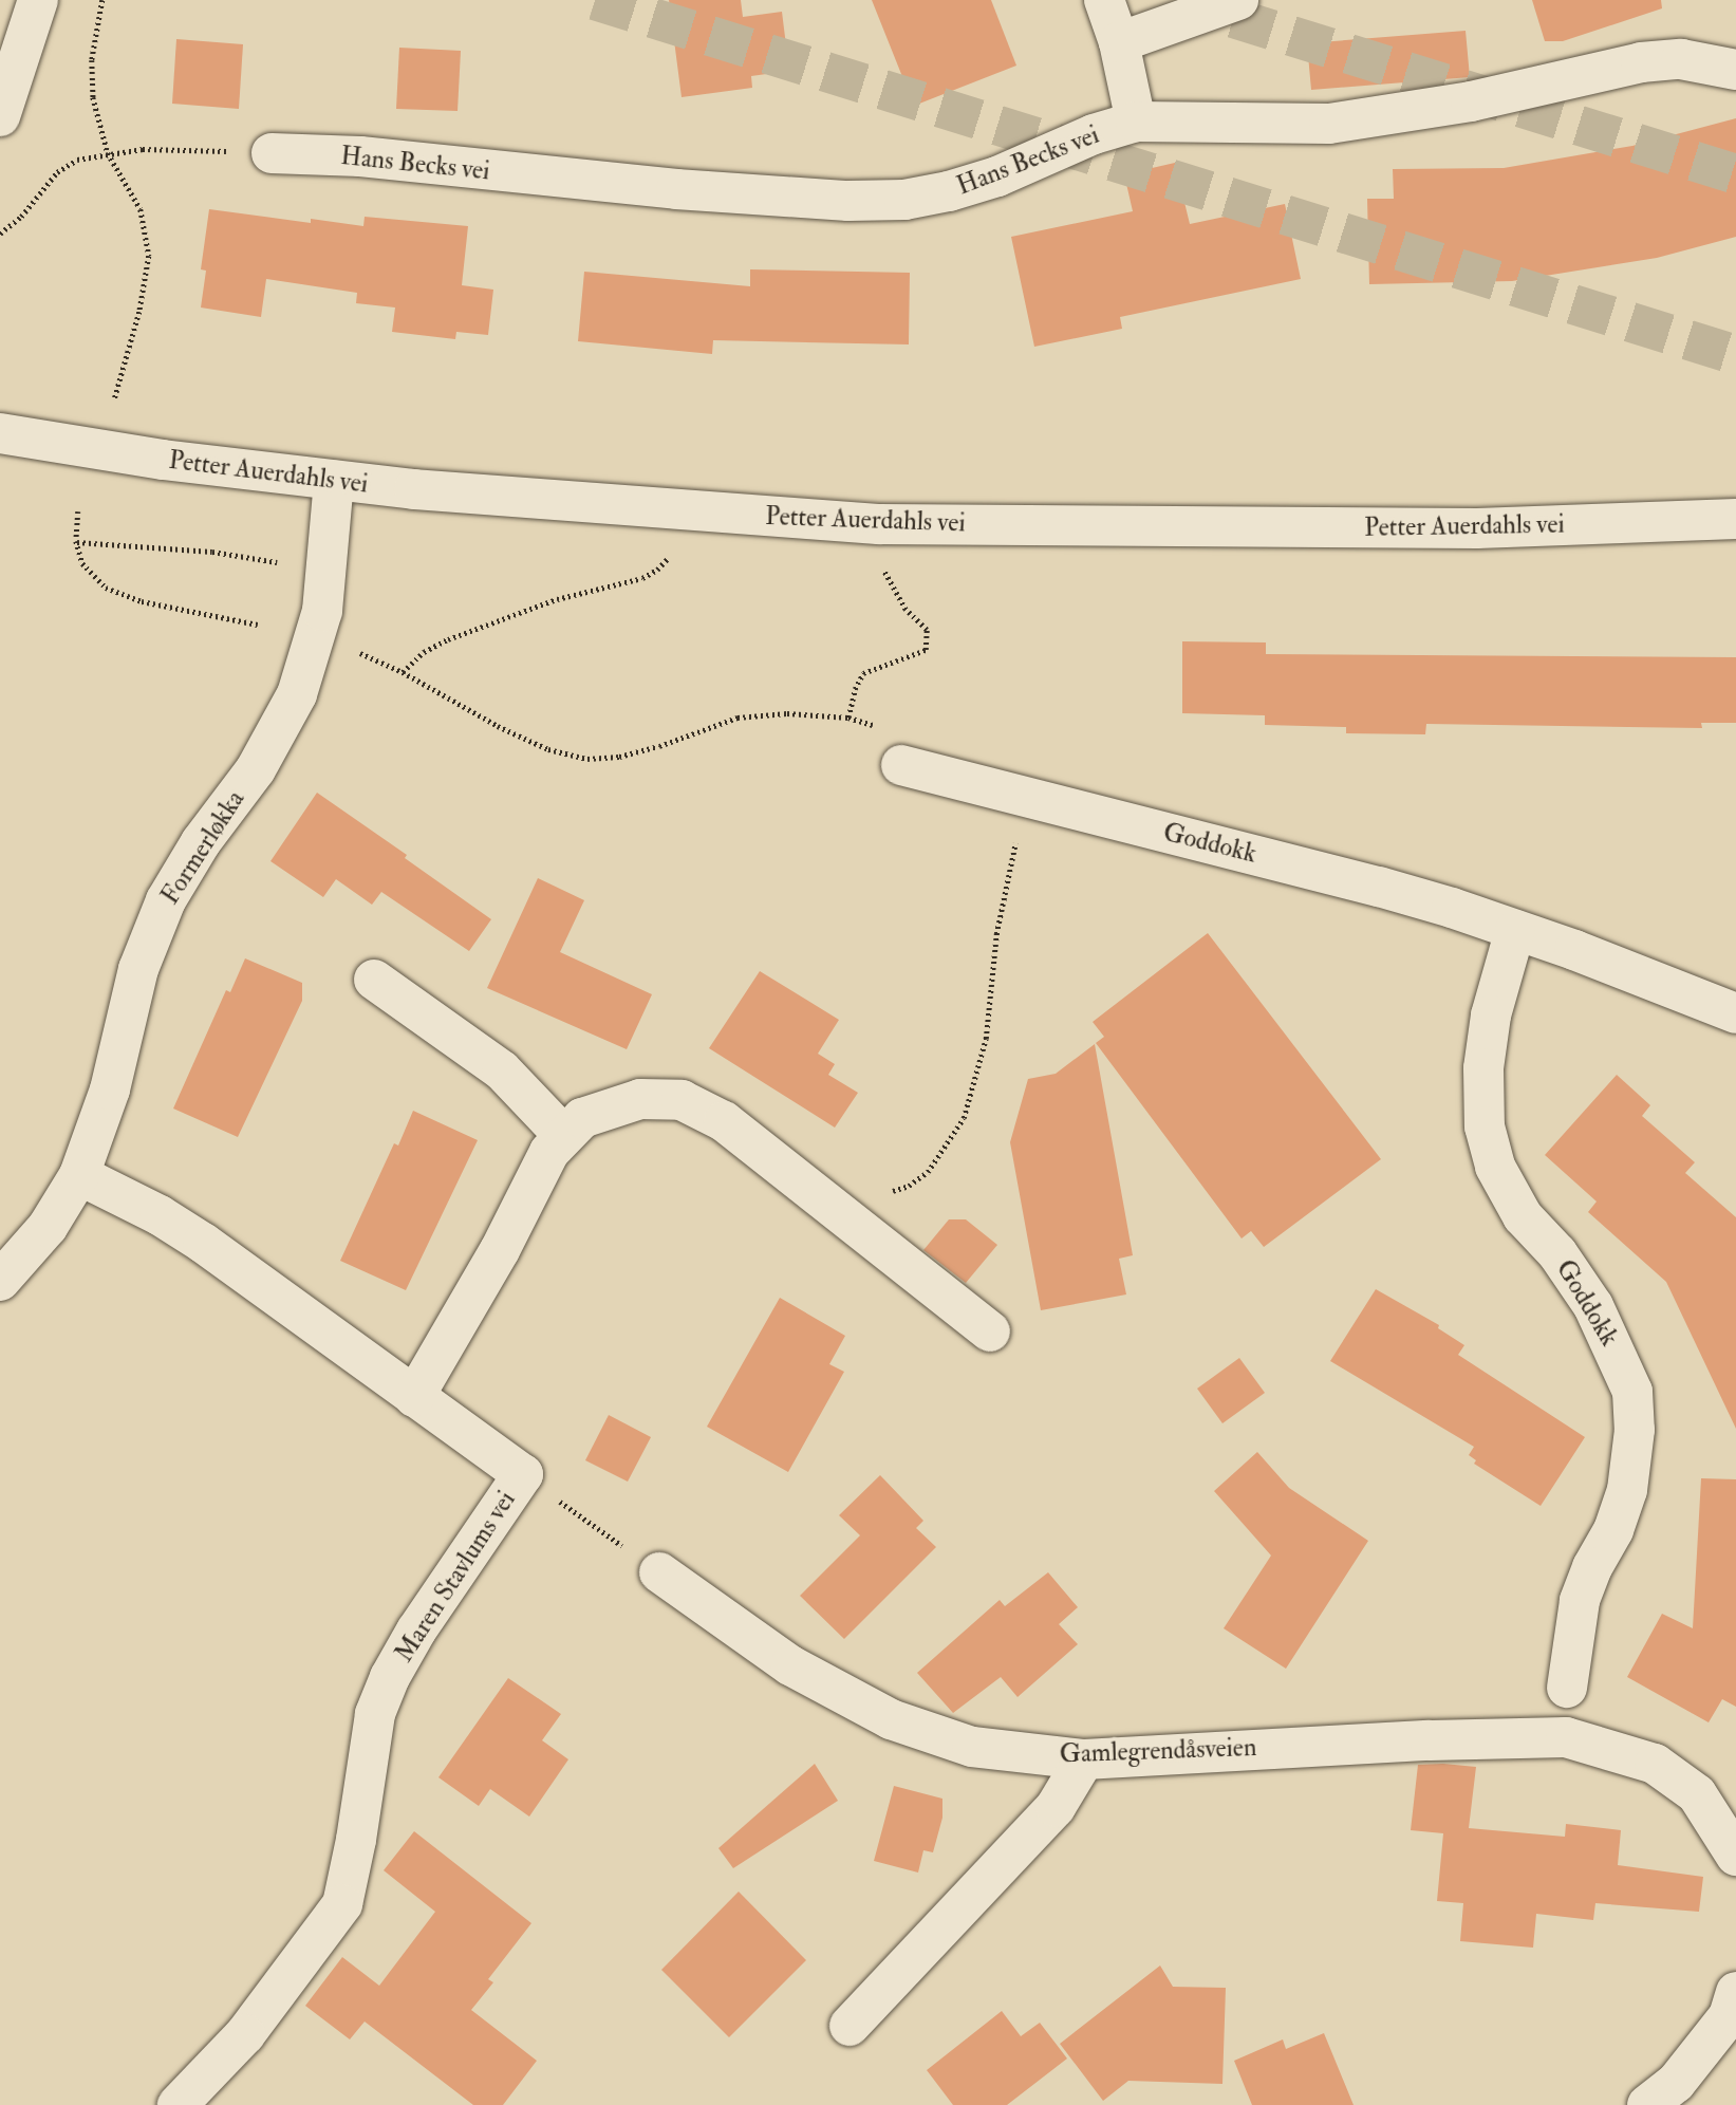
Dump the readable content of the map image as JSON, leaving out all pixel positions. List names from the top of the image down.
{
  "streets": {
    "street": [
      "Hans Becks vei",
      "Petter Auerdahls vei",
      "Goddokk",
      "Formerløkka",
      "Maren Stavlums vei",
      "Gamlegrendåsveien"
    ]
  },
  "crossings": [
    ["Petter Auerdahls vei", "Formerløkka"],
    ["Formerløkka", "Maren Stavlums vei"]
  ]
}
